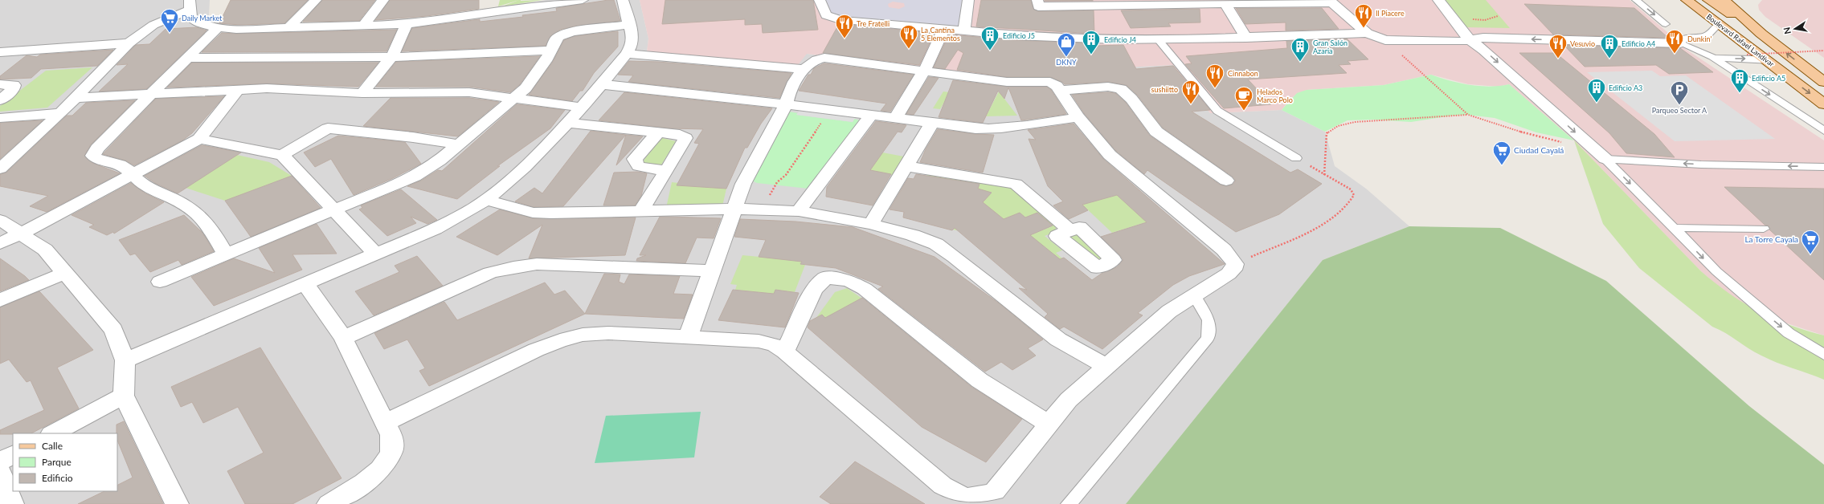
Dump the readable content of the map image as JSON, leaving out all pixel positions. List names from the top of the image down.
{
  "streets": {
    "main road": ["Boulevard Rafael Landívar"]
  },
  "places": {
    "restaurant": [
      "Il Piacere",
      "Tre Fratelli",
      "La Cantina 5 Elementos",
      "Dunkin'",
      "Vesuvio",
      "Cinnabon",
      "sushiitto"
    ],
    "supermarket": ["Daily Market", "Ciudad Cayalá", "La Torre Cayala"],
    "building": [
      "Edificio J5",
      "Edificio J4",
      "Edificio A4",
      "Gran Salón Azaria",
      "Edificio A5",
      "Edificio A3"
    ],
    "shop": ["DKNY"],
    "parking": ["Parqueo Sector A"],
    "cafe": ["Helados Marco Polo"]
  },
  "legend": ["Calle", "Parque", "Edificio"],
  "north": "left"
}
